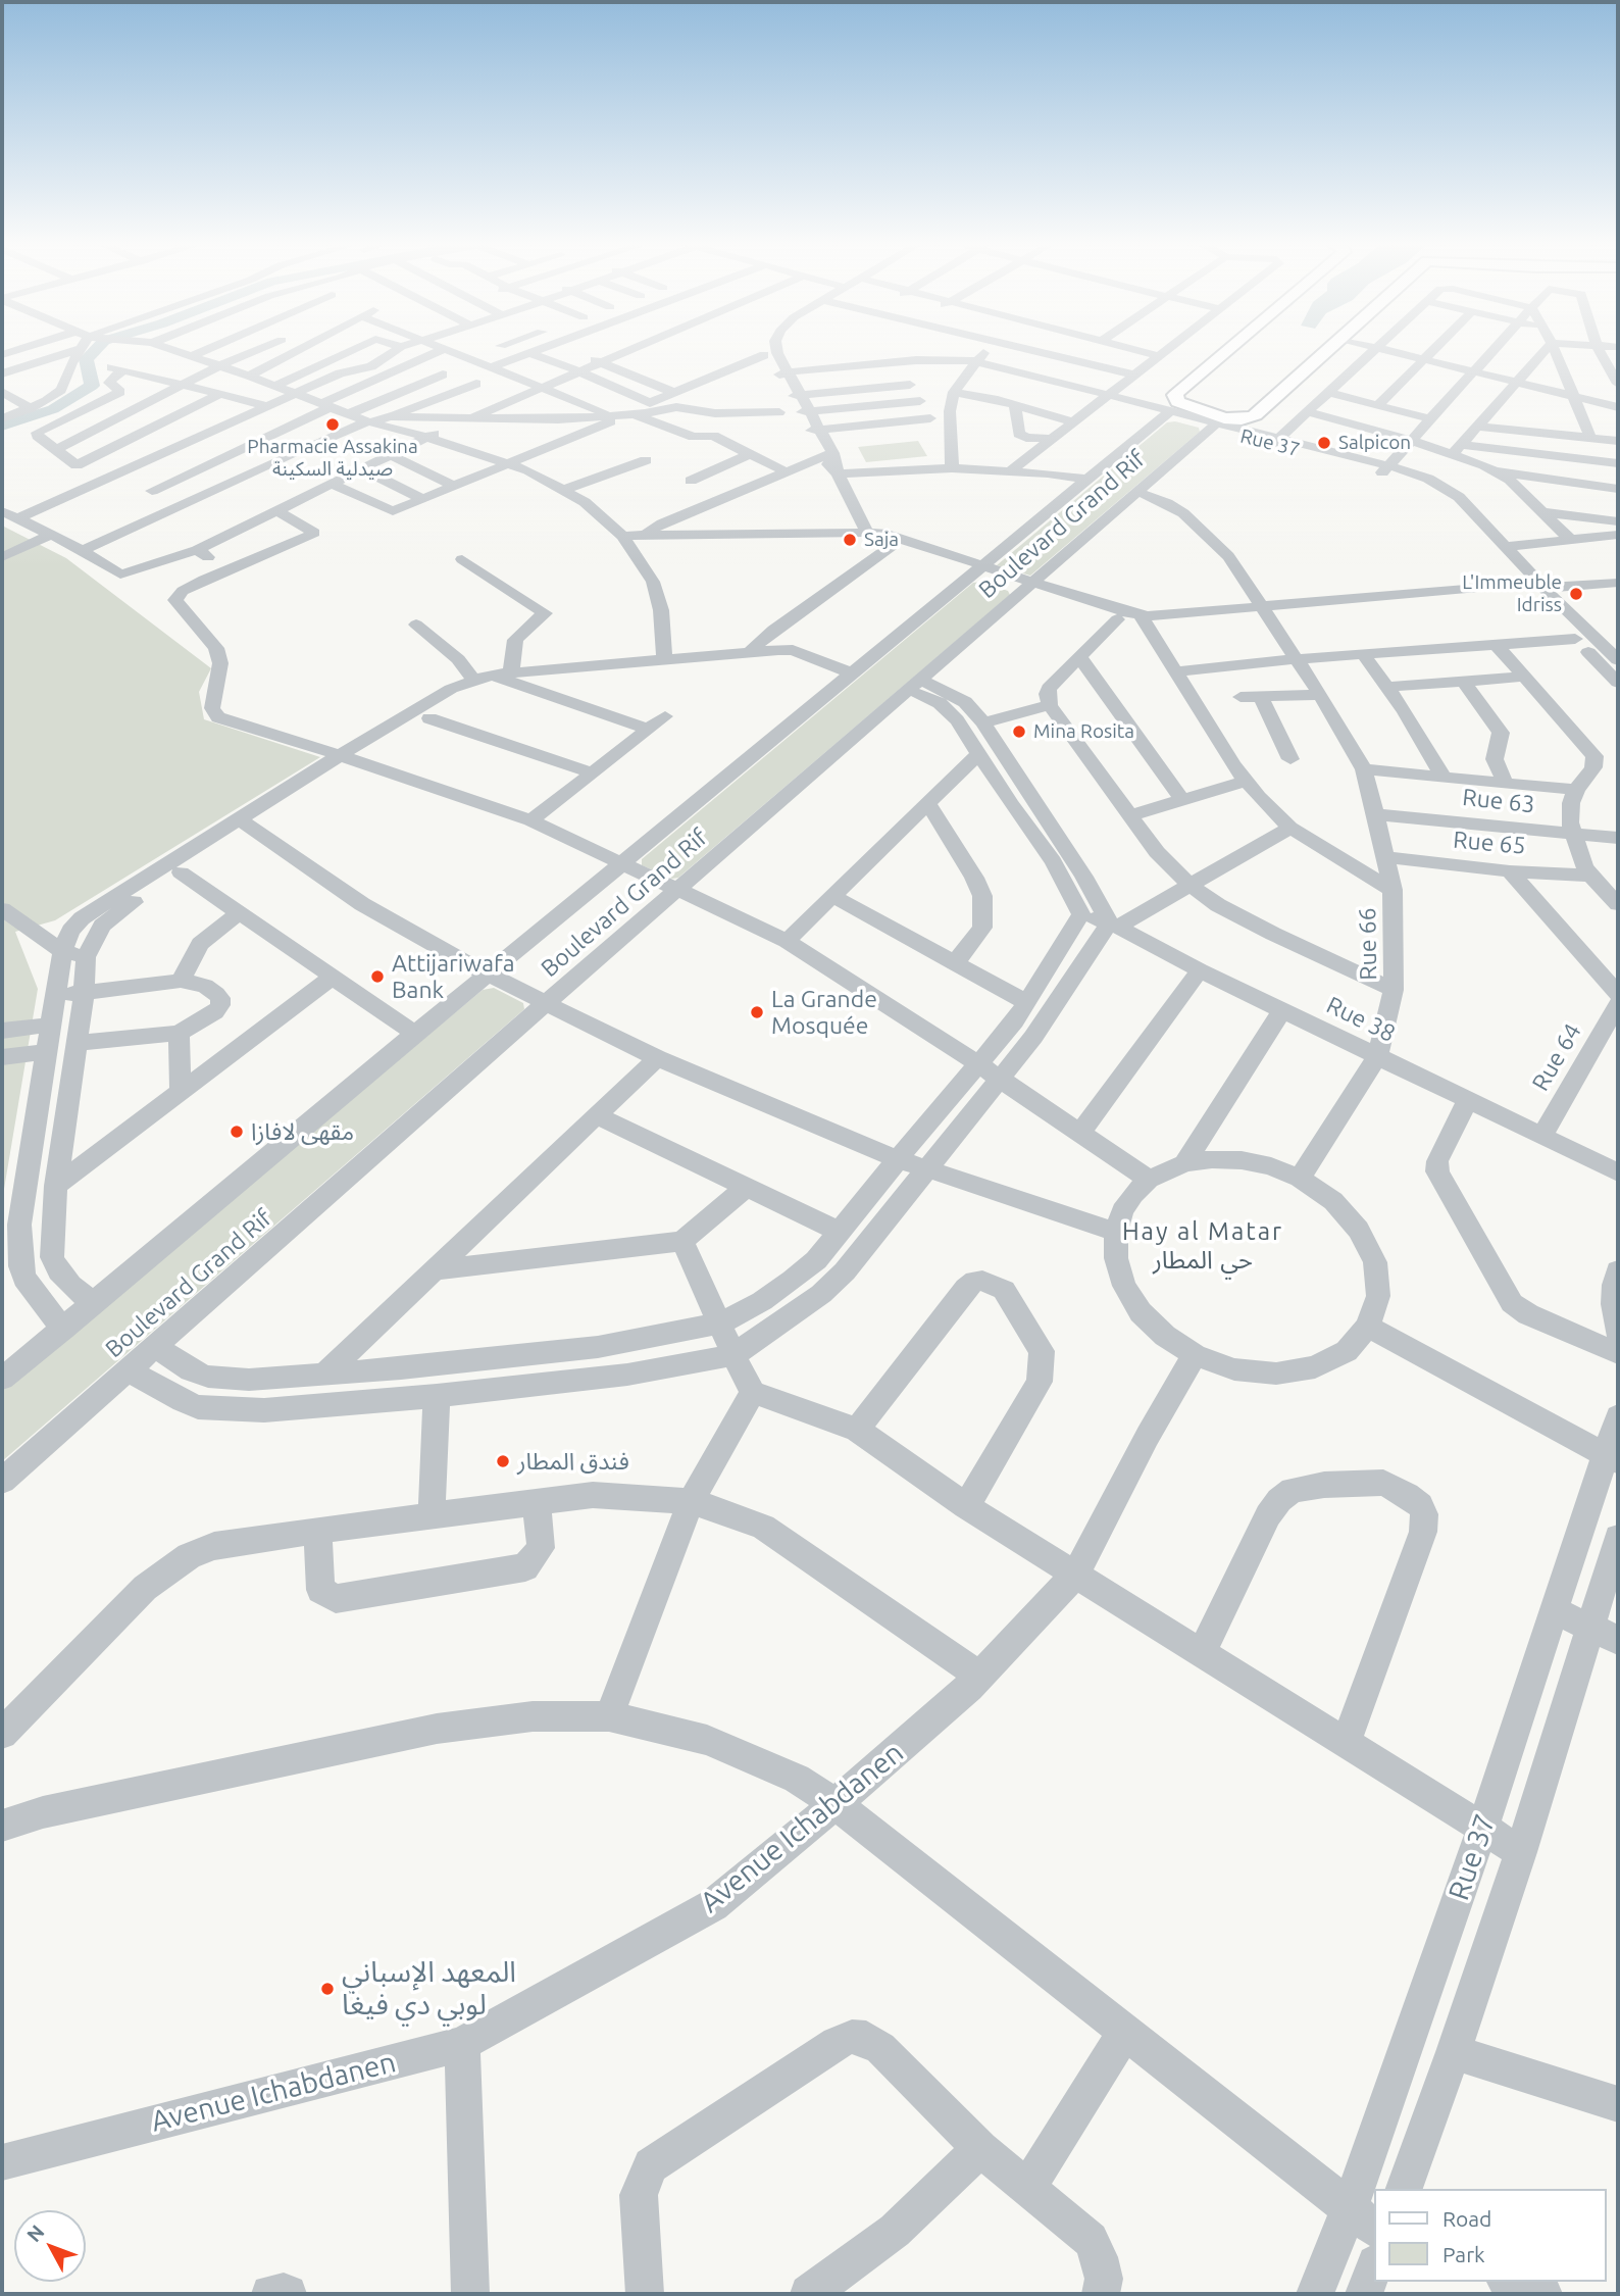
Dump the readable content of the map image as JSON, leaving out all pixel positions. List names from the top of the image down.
{
  "streets": {
    "street": [
      "Rue 37",
      "Boulevard Grand Rif",
      "Rue 63",
      "Rue 65",
      "Rue 66",
      "Rue 38",
      "Rue 64",
      "Avenue Ichabdanen"
    ]
  },
  "crossings": [
    ["Rue 37", "Boulevard Grand Rif"],
    ["Boulevard Grand Rif", "Rue 66"],
    ["Rue 63", "Rue 66"],
    ["Rue 65", "Rue 66"],
    ["Rue 66", "Rue 38"],
    ["Rue 66", "Avenue Ichabdanen"],
    ["Rue 38", "Rue 64"]
  ],
  "districts": ["Hay al Matar حي المطار"],
  "places": [
    "Pharmacie Assakina صيدلية السكينة",
    "Salpicon",
    "Saja",
    "L'Immeuble Idriss",
    "Mina Rosita",
    "Attijariwafa Bank",
    "La Grande Mosquée",
    "مقهى لافازا",
    "فندق المطار",
    "المعهد الإسباني لوبي دي فيغا"
  ],
  "legend": ["Road", "Park"],
  "north": "top left"
}
